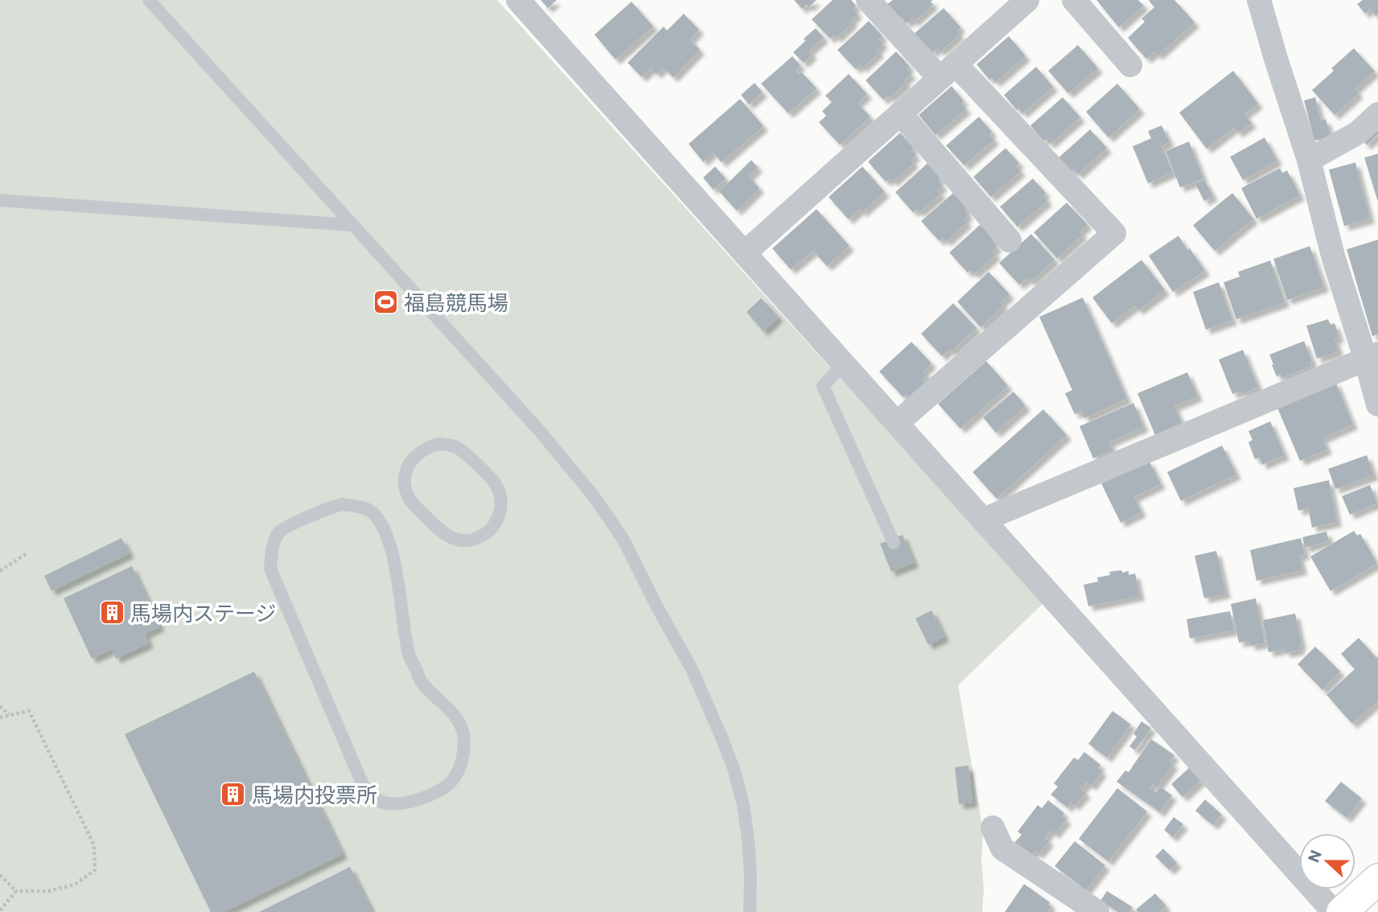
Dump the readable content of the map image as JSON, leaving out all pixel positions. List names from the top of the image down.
{
  "places": {
    "sports": ["福島競馬場"],
    "building": ["馬場内ステージ", "馬場内投票所"]
  },
  "north": "left"
}
